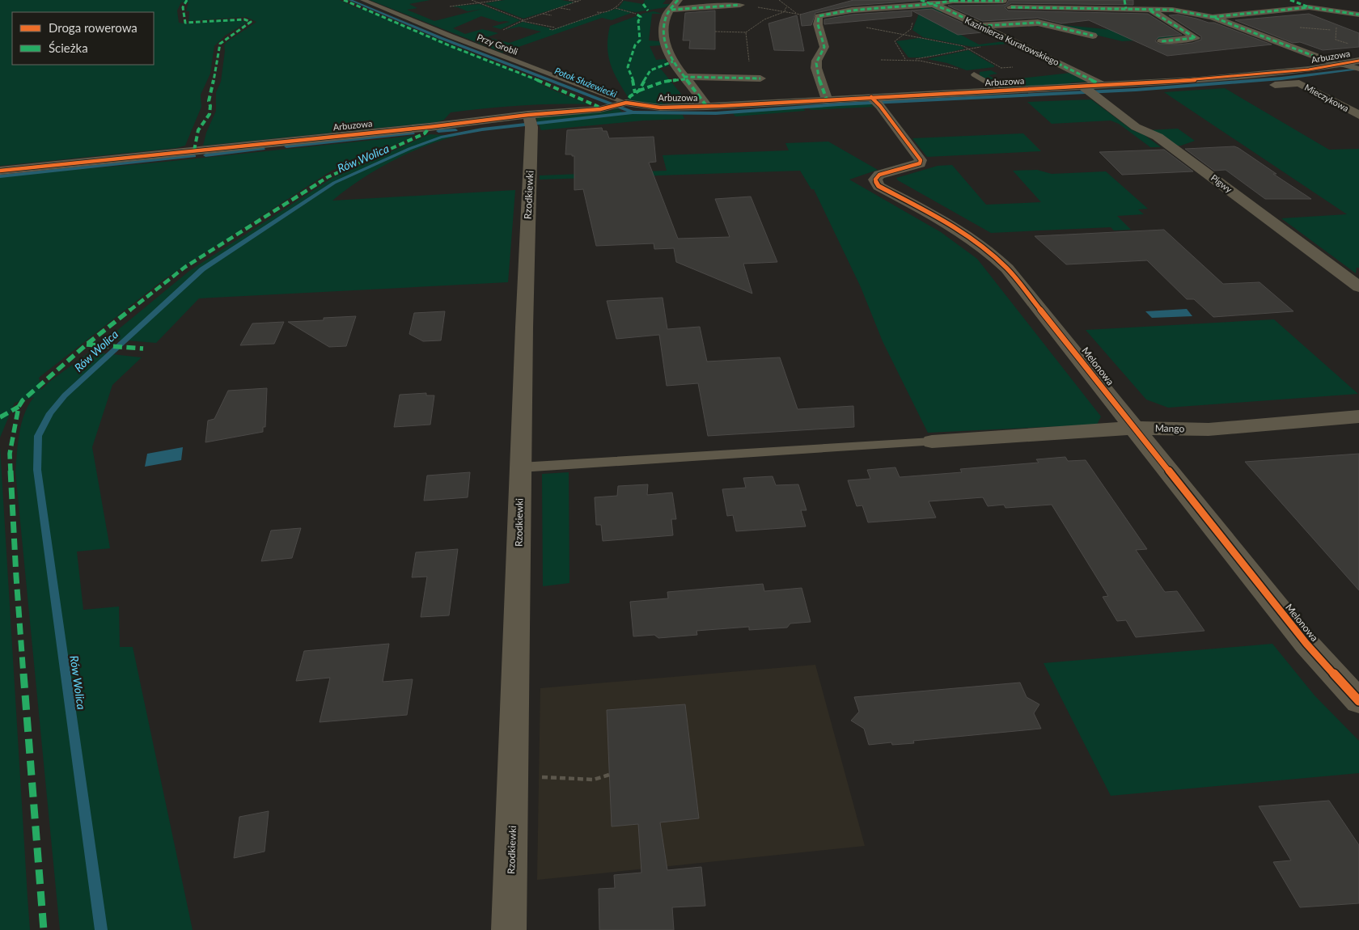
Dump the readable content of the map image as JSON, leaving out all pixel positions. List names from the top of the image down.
{
  "streets": {
    "street": [
      "Kazimierza Kuratowskiego",
      "Arbuzowa",
      "Mieczykowa",
      "Pigwy",
      "Rzodkiewki",
      "Melonowa",
      "Mango"
    ],
    "lane": ["Przy Grobli"]
  },
  "crossings": [
    ["Kazimierza Kuratowskiego", "Arbuzowa"],
    ["Kazimierza Kuratowskiego", "Pigwy"],
    ["Przy Grobli", "Arbuzowa"],
    ["Arbuzowa", "Mieczykowa"],
    ["Arbuzowa", "Pigwy"],
    ["Arbuzowa", "Rzodkiewki"],
    ["Arbuzowa", "Melonowa"],
    ["Melonowa", "Mango"]
  ],
  "water": ["Potok Służewiecki", "Rów Wolica"],
  "legend": ["Droga rowerowa", "Ścieżka"]
}
